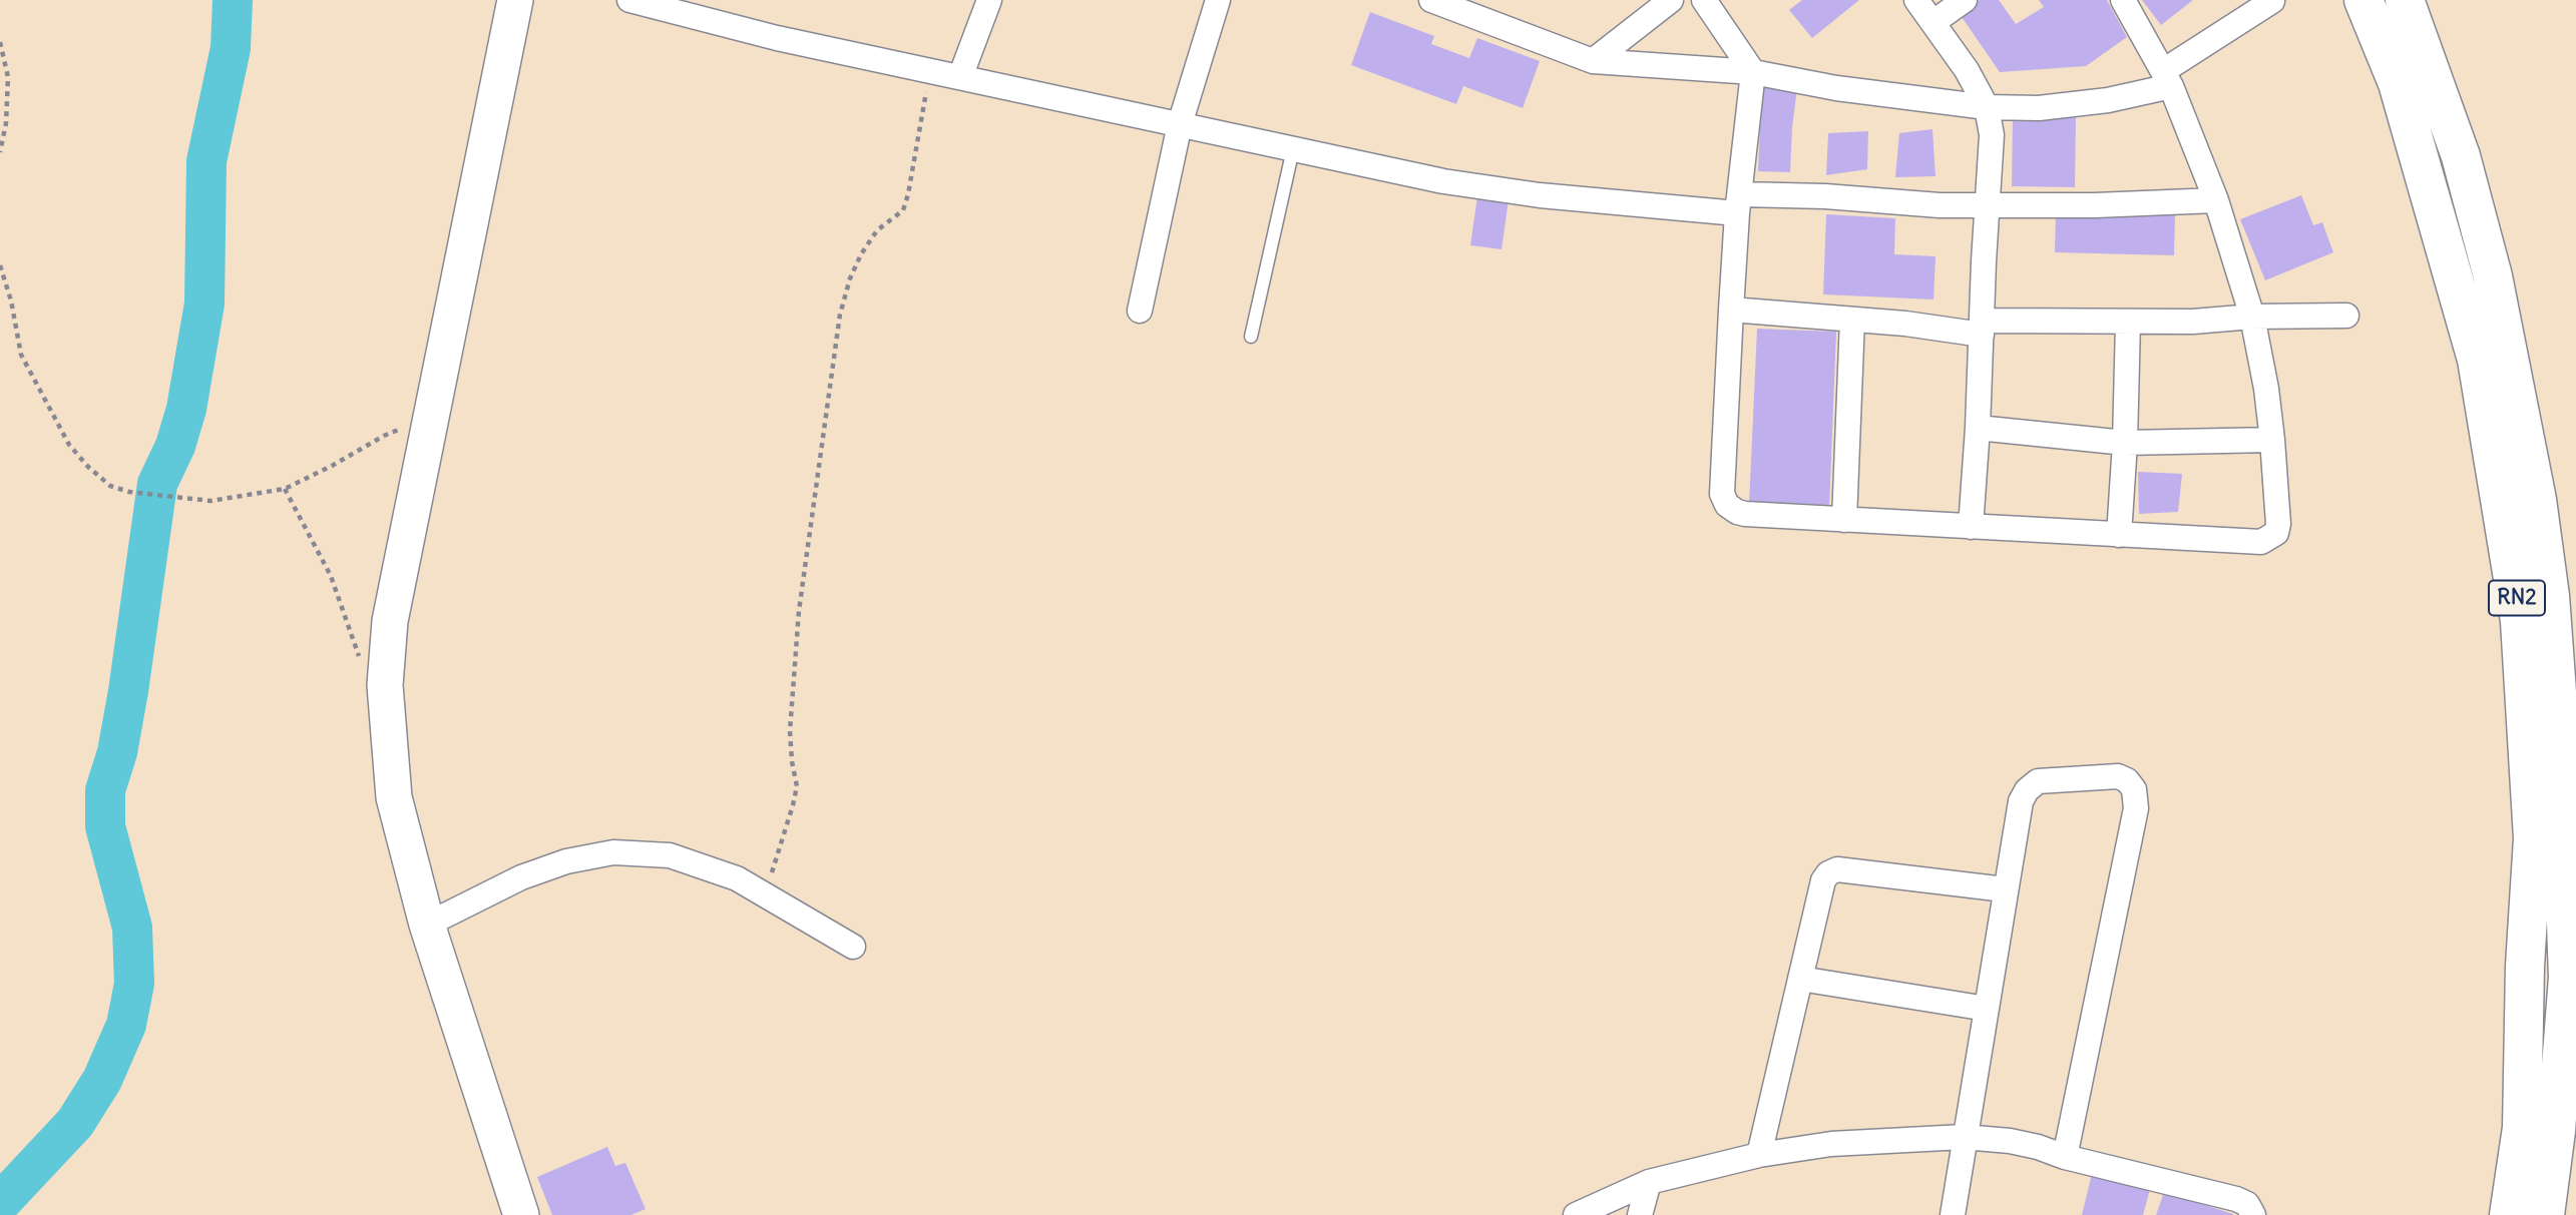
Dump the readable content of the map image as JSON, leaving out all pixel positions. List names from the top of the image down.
{
  "streets": {
    "highway": ["RN2"]
  }
}
